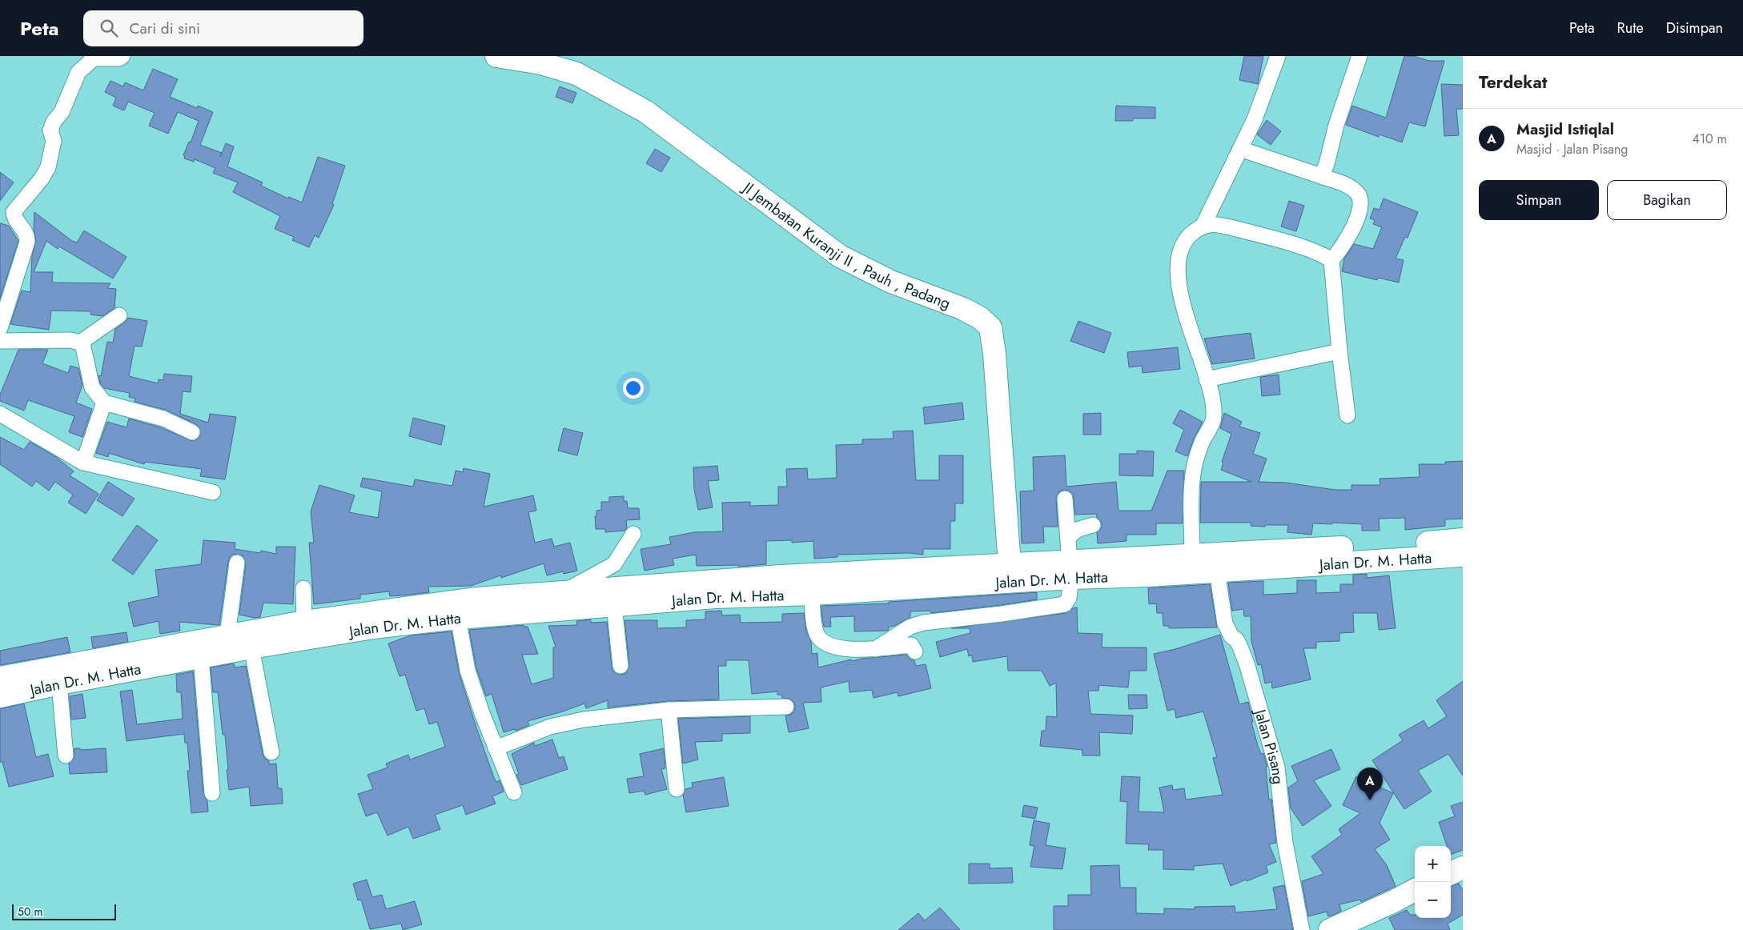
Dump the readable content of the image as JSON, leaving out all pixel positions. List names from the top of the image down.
{
  "streets": {
    "main road": ["Jl Jembatan Kuranji II , Pauh , Padang", "Jalan Dr. M. Hatta"],
    "street": ["Jalan Pisang"]
  },
  "crossings": [
    ["Jl Jembatan Kuranji II , Pauh , Padang", "Jalan Dr. M. Hatta"],
    ["Jalan Dr. M. Hatta", "Jalan Pisang"]
  ],
  "scale_bar": "50 m",
  "page": {
    "header": "Peta",
    "search": "Cari di sini",
    "nav": ["Peta", "Rute", "Disimpan"],
    "heading": "Terdekat",
    "list": [
      {
        "mark": "A",
        "name": "Masjid Istiqlal",
        "note": "Masjid · Jalan Pisang",
        "value": "410 m"
      }
    ],
    "buttons": ["Simpan", "Bagikan"],
    "pins": "A",
    "map_buttons": ["+", "−"],
    "scale": "50 m"
  }
}
